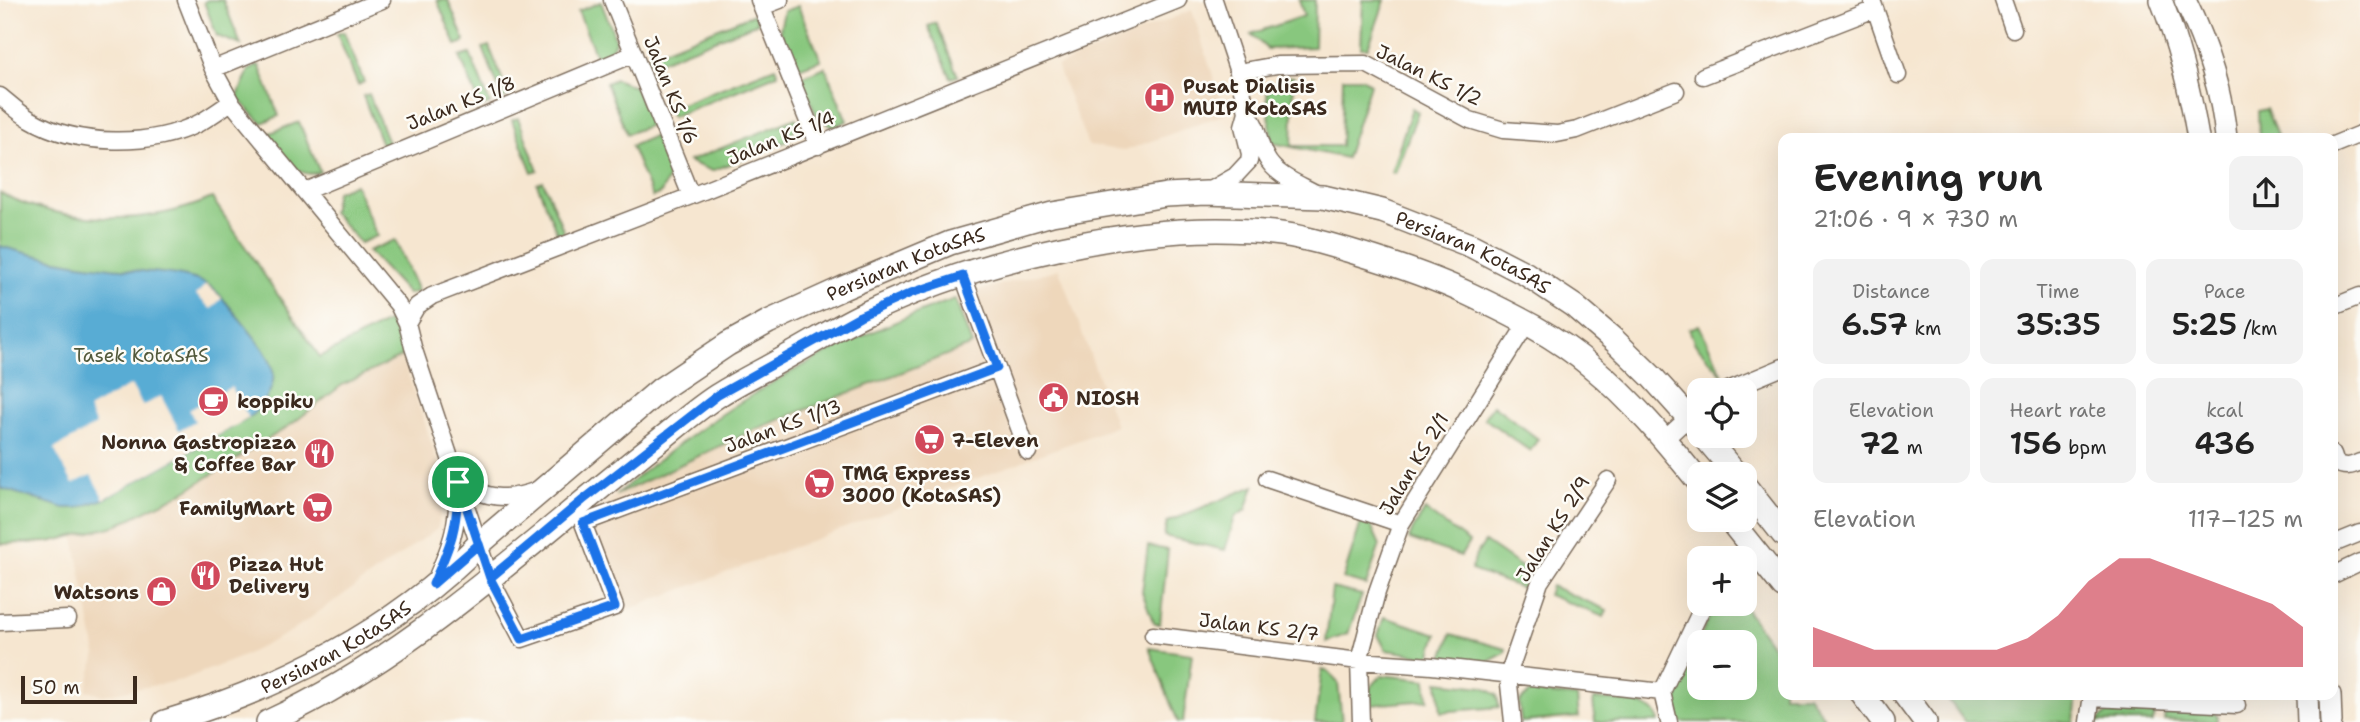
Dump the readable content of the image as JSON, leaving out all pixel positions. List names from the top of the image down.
{
  "streets": {
    "main road": ["Persiaran KotaSAS"],
    "street": [
      "Jalan KS 1/2",
      "Jalan KS 1/6",
      "Jalan KS 1/8",
      "Jalan KS 1/4",
      "Jalan KS 1/13",
      "Jalan KS 2/1",
      "Jalan KS 2/9",
      "Jalan KS 2/7"
    ]
  },
  "crossings": [
    ["Jalan KS 1/6", "Jalan KS 1/8"],
    ["Jalan KS 1/6", "Jalan KS 1/4"],
    ["Persiaran KotaSAS", "Jalan KS 1/13"],
    ["Persiaran KotaSAS", "Jalan KS 2/1"],
    ["Jalan KS 2/1", "Jalan KS 2/7"],
    ["Jalan KS 2/9", "Jalan KS 2/7"]
  ],
  "parks": ["Tasek KotaSAS"],
  "places": {
    "hospital": ["Pusat Dialisis MUIP KotaSAS"],
    "public building": ["NIOSH"],
    "cafe": ["koppiku"],
    "supermarket": ["7-Eleven", "TMG Express 3000 (KotaSAS)", "FamilyMart"],
    "restaurant": ["Nonna Gastropizza & Coffee Bar", "Pizza Hut Delivery"],
    "shop": ["Watsons"]
  },
  "scale_bar": "50 m",
  "page": {
    "heading": ["Evening run", "21:06 · 9 × 730 m"],
    "stats": [
      ["Distance", "6.57 km"],
      ["Time", "35:35"],
      ["Pace", "5:25 /km"],
      ["Elevation", "72 m"],
      ["Heart rate", "156 bpm"],
      ["kcal", "436"]
    ],
    "map_buttons": ["+", "−"],
    "chart": ["Elevation", "117–125 m"],
    "scale": "50 m"
  }
}
